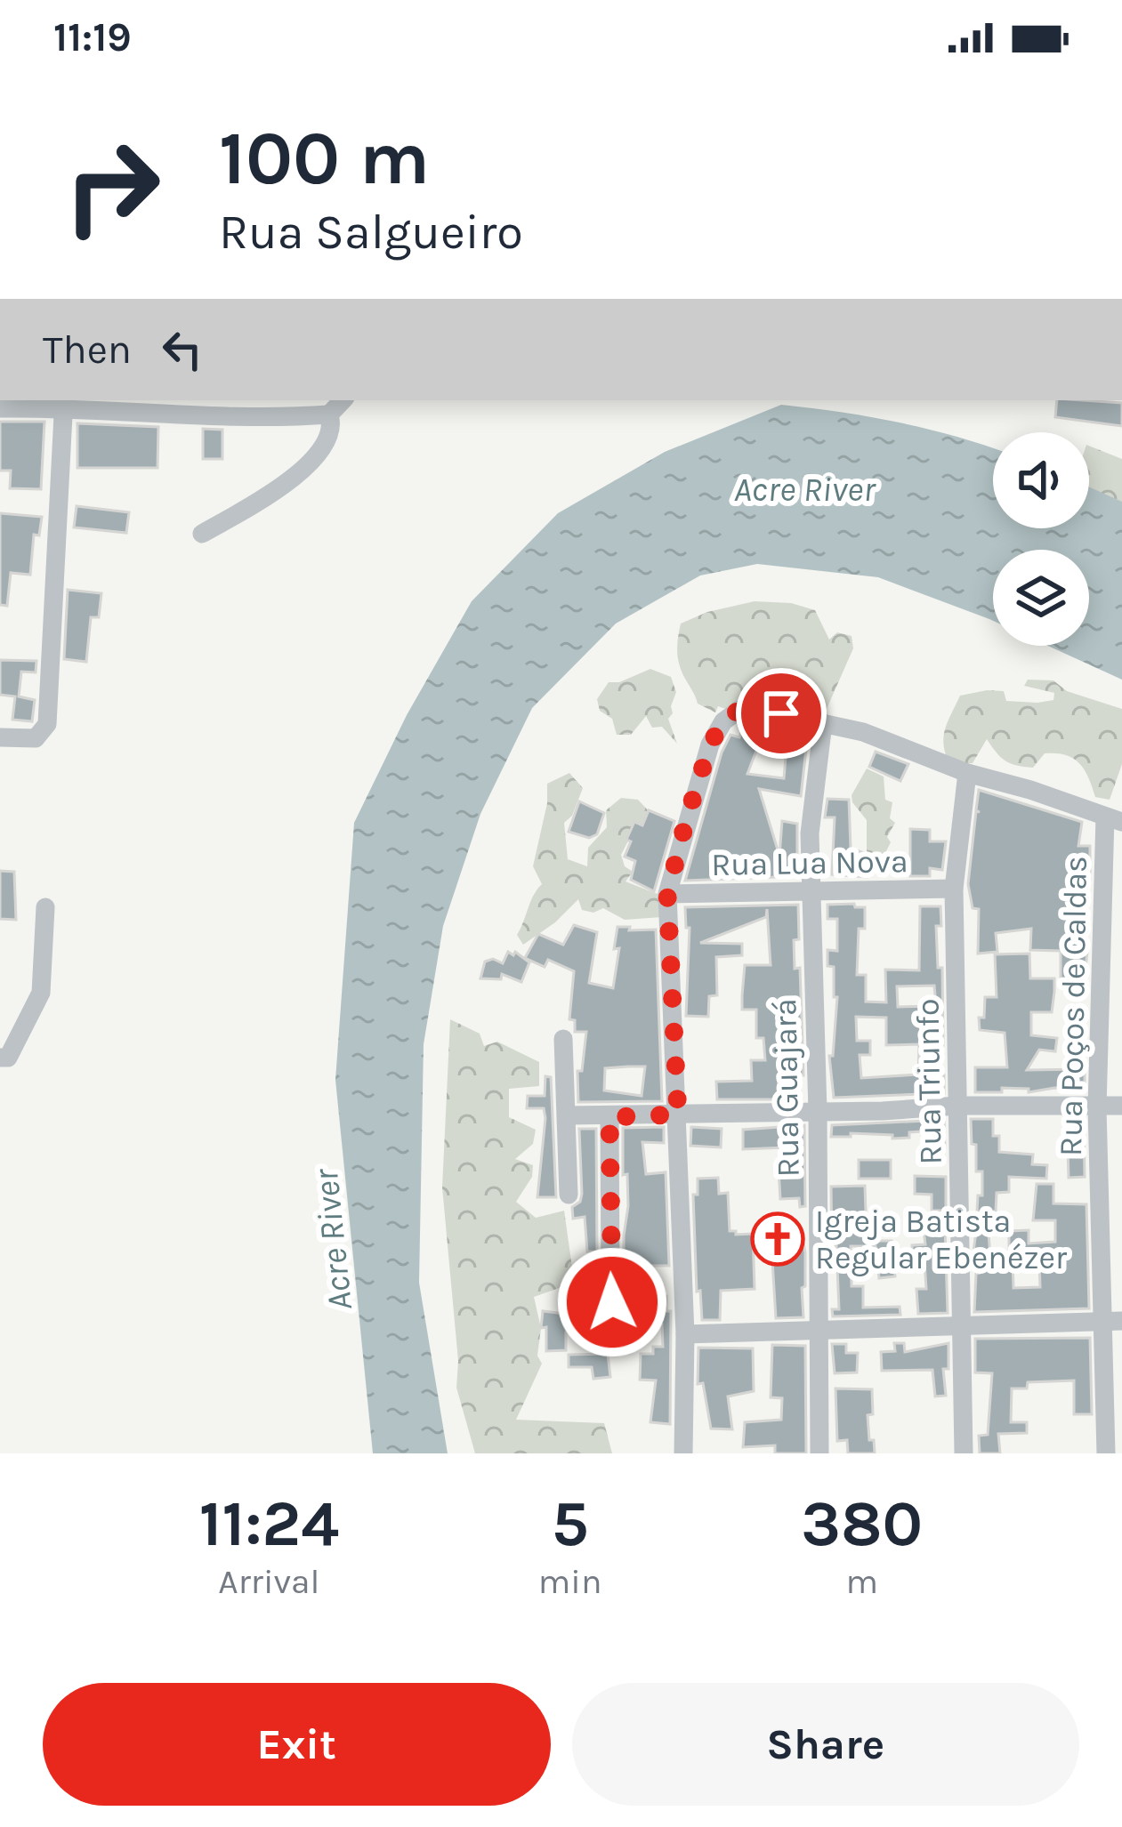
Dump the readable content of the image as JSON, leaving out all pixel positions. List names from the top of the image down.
{
  "streets": {
    "street": [
      "Rua Lua Nova",
      "Rua Poços de Caldas",
      "Rua Triunfo",
      "Rua Guajará"
    ]
  },
  "crossings": [
    ["Rua Lua Nova", "Rua Triunfo"],
    ["Rua Lua Nova", "Rua Guajará"]
  ],
  "water": ["Acre River"],
  "places": {
    "church": ["Igreja Batista Regular Ebenézer"]
  },
  "page": {
    "status": "11:19",
    "turn": ["100 m", "Rua Salgueiro"],
    "then": "Then",
    "eta": [
      "11:24",
      "Arrival",
      "5",
      "min",
      "380",
      "m"
    ],
    "buttons": ["Exit", "Share"]
  }
}
